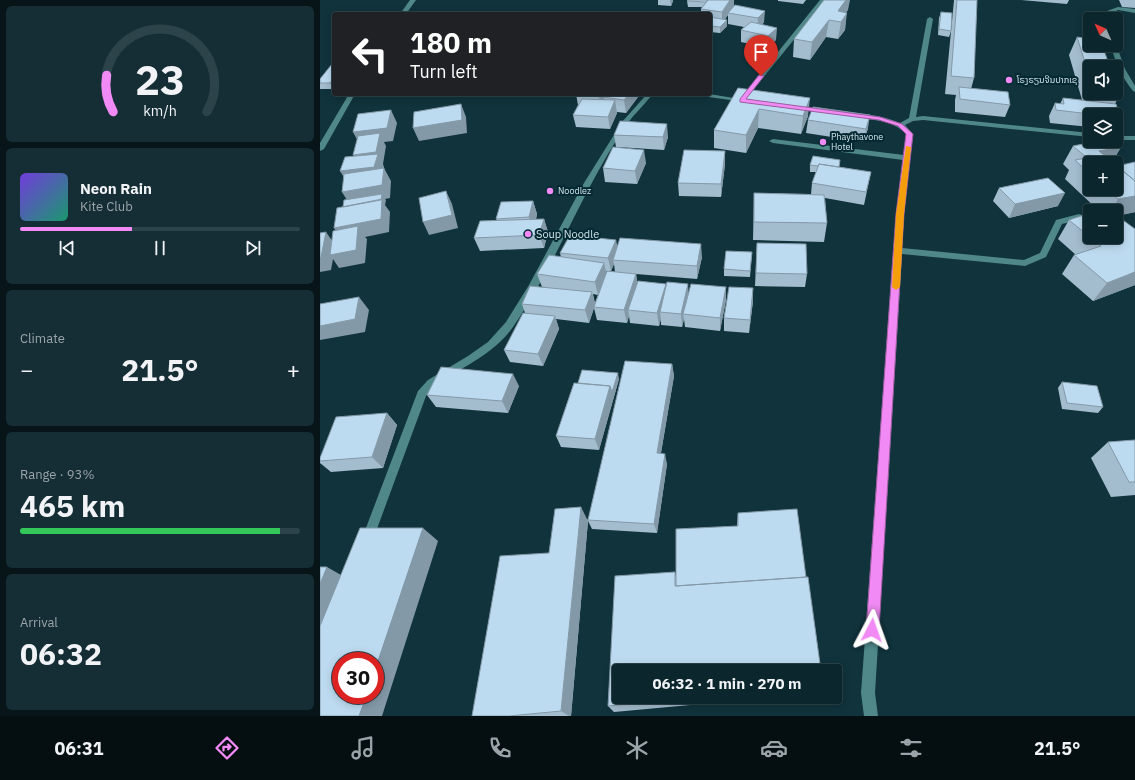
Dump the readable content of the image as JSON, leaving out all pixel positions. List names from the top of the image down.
{
  "places": [
    "ໂຮງຮຽນຈີນປາກເຊ",
    "Phaythavone Hotel",
    "Noodlez",
    "Soup Noodle"
  ],
  "north": "top left",
  "page": {
    "map_buttons": ["+", "−"],
    "turn": ["180 m", "Turn left"],
    "song": ["Neon Rain", "Kite Club"],
    "tile": [
      "Climate",
      ["Range · 93%", "465 km"],
      ["Arrival", "06:32"]
    ],
    "heat": ["−", "21.5°", "+"],
    "limit": "30",
    "trip": "06:32 · 1 min · 270 m",
    "tabs": ["06:31", "21.5°"],
    "gauge": ["23", "km/h"]
  }
}
